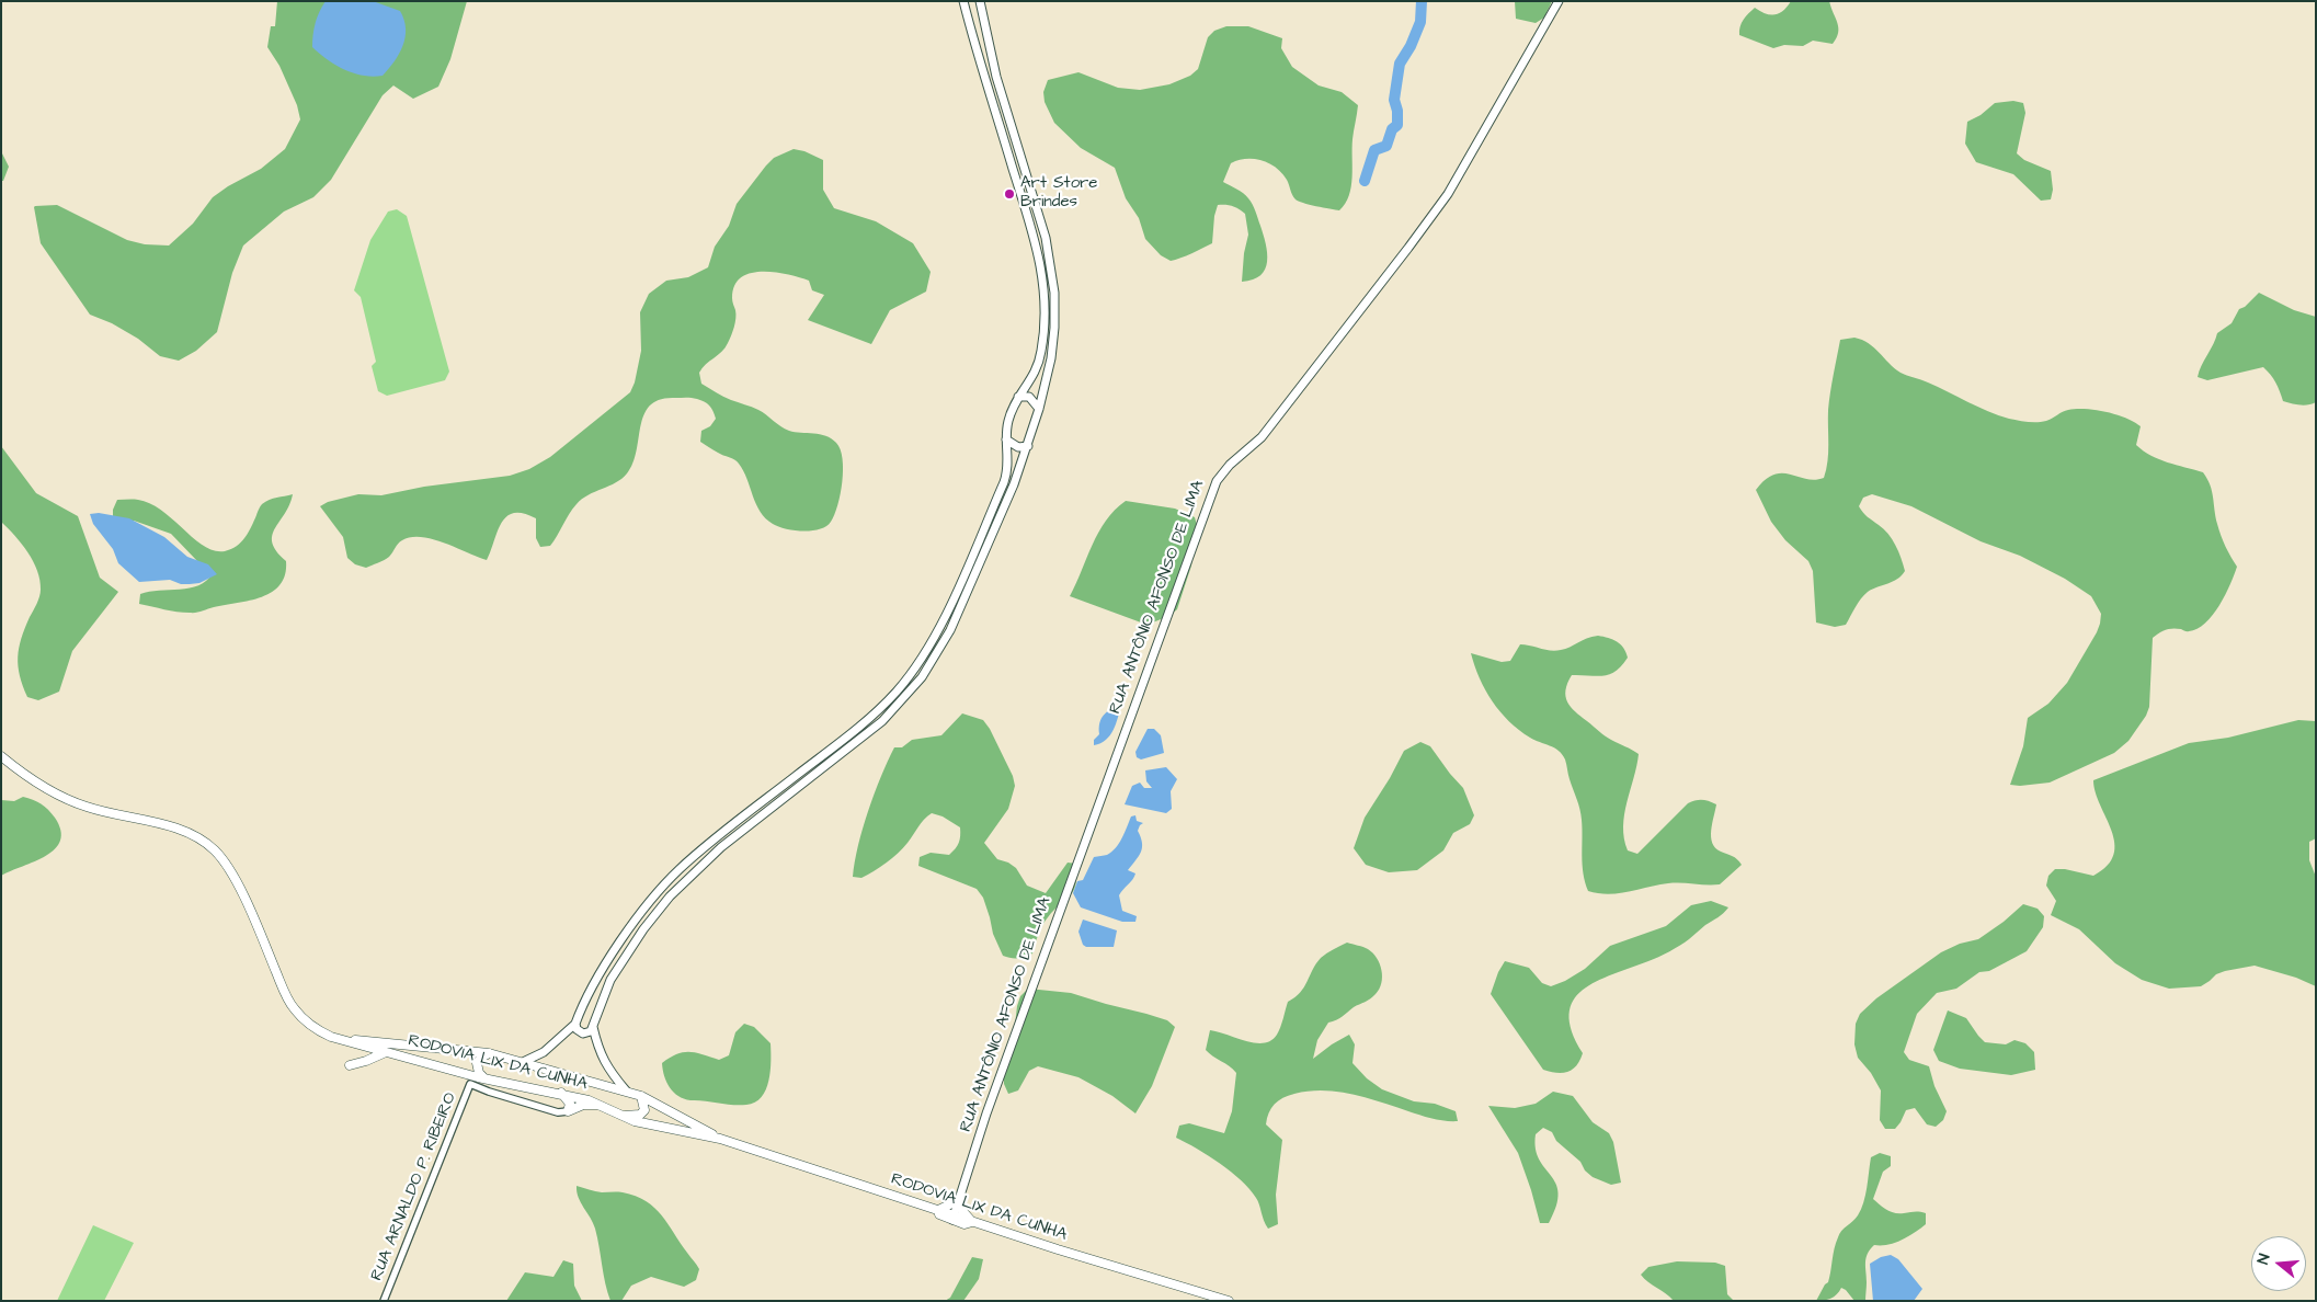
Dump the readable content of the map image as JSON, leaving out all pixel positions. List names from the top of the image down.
{
  "streets": {
    "main road": ["RUA ANTÔNIO AFONSO DE LIMA", "RODOVIA LIX DA CUNHA"],
    "street": ["RUA ARNALDO P. RIBEIRO"]
  },
  "crossings": [
    ["RUA ANTÔNIO AFONSO DE LIMA", "RODOVIA LIX DA CUNHA"]
  ],
  "places": ["Art Store Brindes"],
  "north": "left"
}
